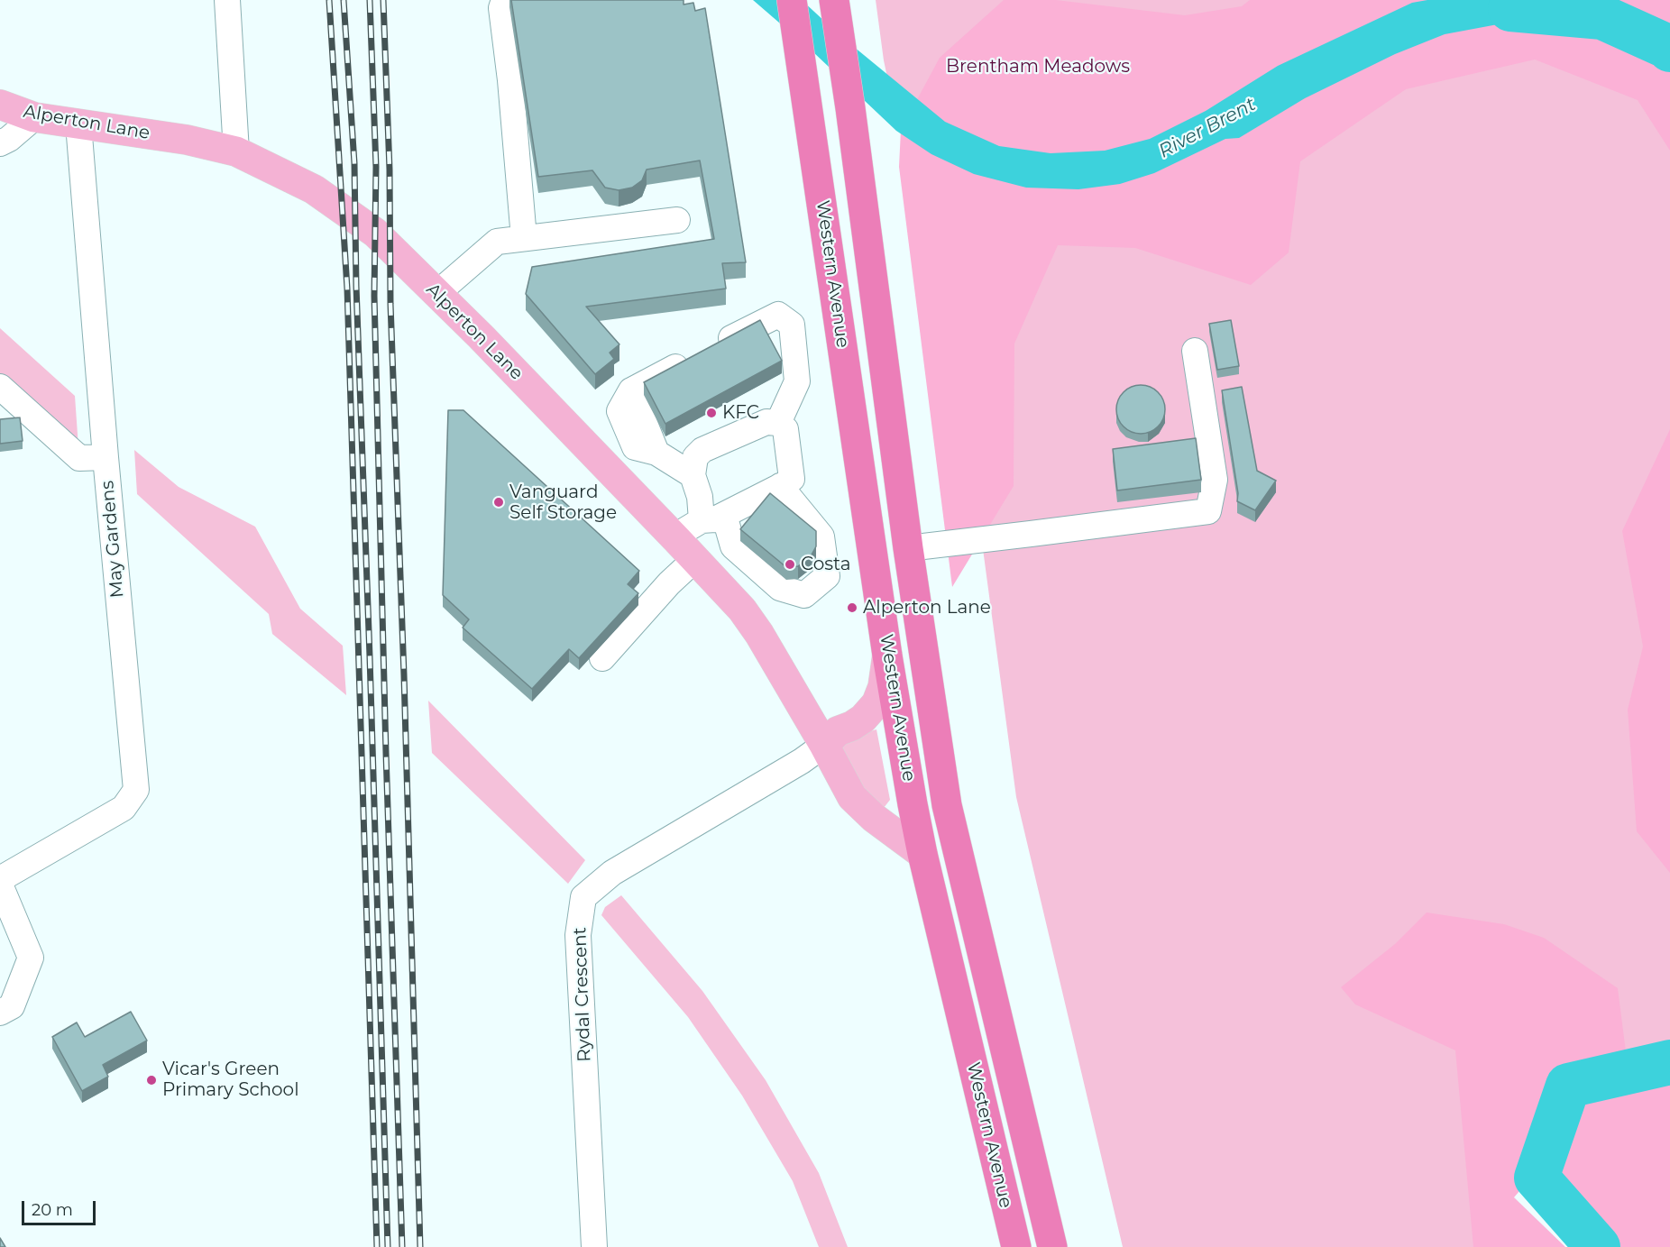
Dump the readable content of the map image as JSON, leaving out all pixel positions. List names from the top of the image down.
{
  "streets": {
    "highway": ["Western Avenue"],
    "main road": ["Alperton Lane"],
    "street": ["May Gardens", "Rydal Crescent"]
  },
  "crossings": [
    ["Alperton Lane", "Western Avenue"],
    ["Alperton Lane", "May Gardens"],
    ["Alperton Lane", "Rydal Crescent"]
  ],
  "water": ["River Brent"],
  "parks": ["Brentham Meadows"],
  "places": [
    "KFC",
    "Vanguard Self Storage",
    "Costa",
    "Alperton Lane",
    "Vicar's Green Primary School"
  ],
  "scale_bar": "20 m"
}
